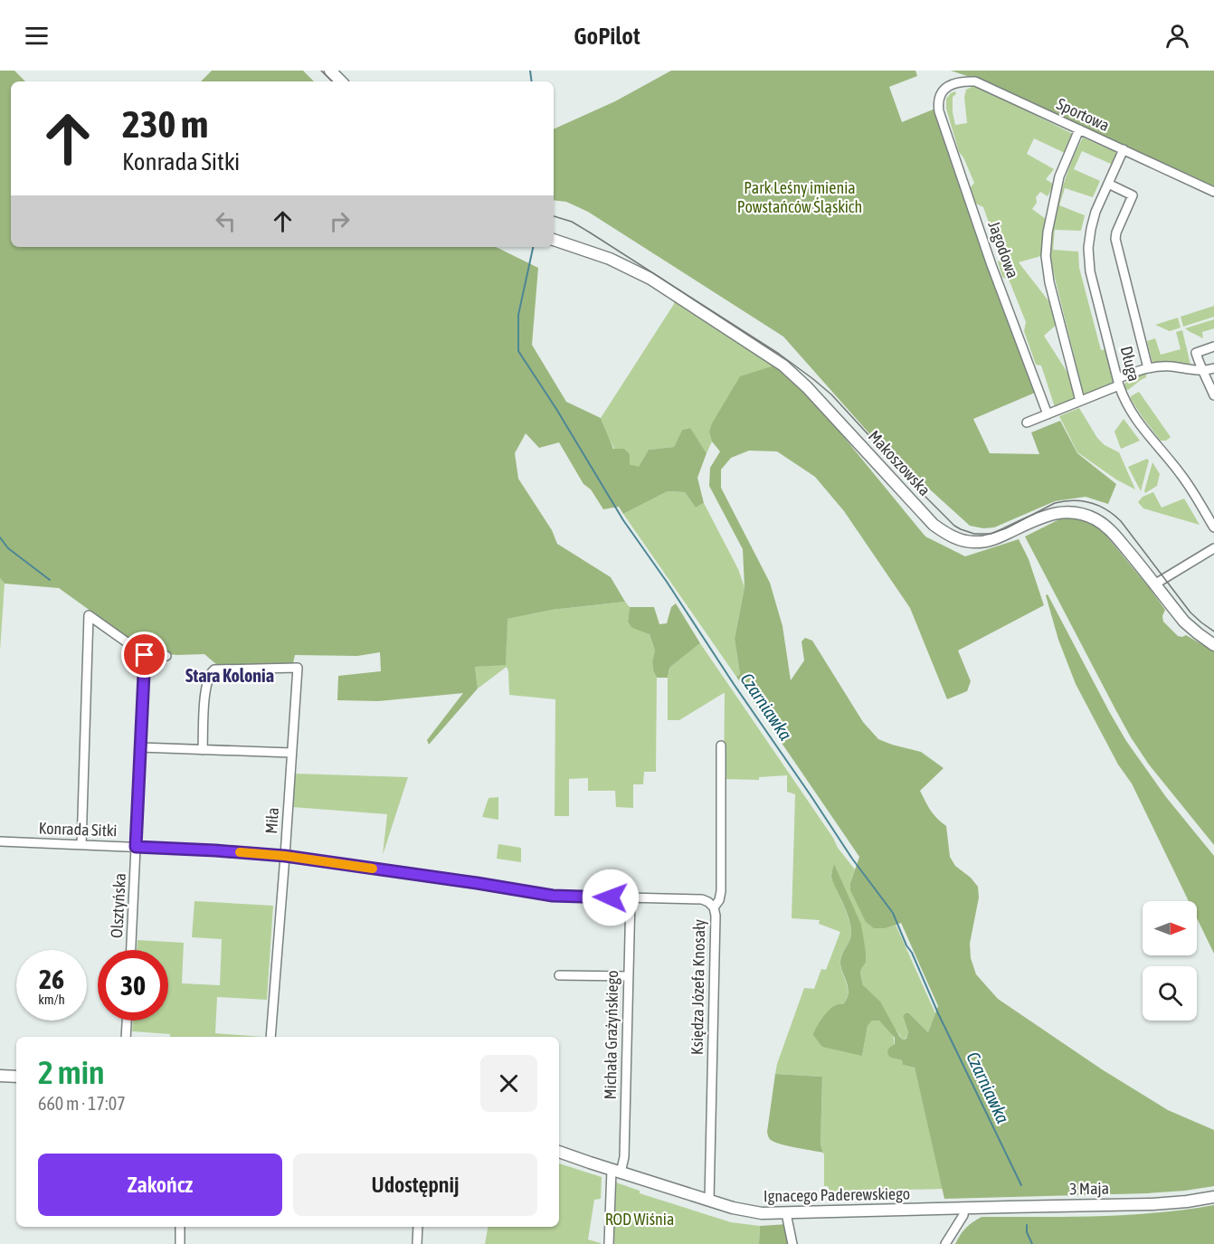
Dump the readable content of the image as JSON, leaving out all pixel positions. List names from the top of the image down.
{
  "streets": {
    "main road": ["Makoszowska", "3 Maja", "Ignacego Paderewskiego"],
    "street": [
      "Sportowa",
      "Jagodowa",
      "Długa",
      "Miła",
      "Konrada Sitki",
      "Olsztyńska",
      "Księdza Józefa Knosały",
      "Michała Grażyńskiego"
    ]
  },
  "crossings": [
    ["Sportowa", "Jagodowa"],
    ["Sportowa", "Długa"],
    ["Miła", "Konrada Sitki"],
    ["Konrada Sitki", "Olsztyńska"],
    ["Konrada Sitki", "Księdza Józefa Knosały"],
    ["Konrada Sitki", "Michała Grażyńskiego"],
    ["Księdza Józefa Knosały", "Ignacego Paderewskiego"],
    ["Michała Grażyńskiego", "Ignacego Paderewskiego"],
    ["3 Maja", "Ignacego Paderewskiego"]
  ],
  "districts": ["Stara Kolonia"],
  "water": ["Czarniawka"],
  "parks": ["Park Leśny imienia Powstańców Śląskich", "ROD Wiśnia"],
  "north": "right",
  "page": {
    "header": "GoPilot",
    "turn": ["230 m", "Konrada Sitki"],
    "speed": "26 km/h",
    "limit": "30",
    "heading": ["2 min", "660 m · 17:07"],
    "buttons": ["Zakończ", "Udostępnij"]
  }
}
